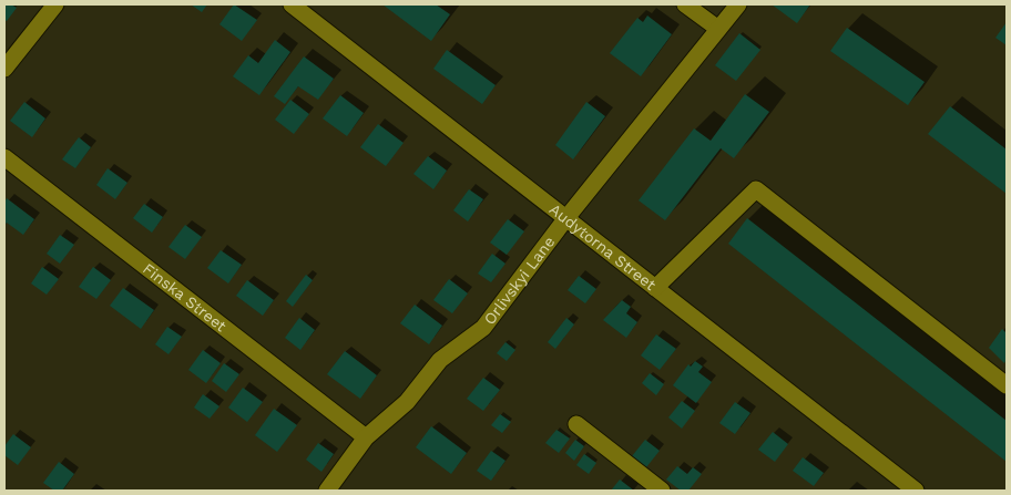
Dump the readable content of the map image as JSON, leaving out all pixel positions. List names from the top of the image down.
{
  "streets": {
    "street": ["Audytorna Street", "Orlivskyi Lane", "Finska Street"]
  },
  "crossings": [
    ["Audytorna Street", "Orlivskyi Lane"],
    ["Orlivskyi Lane", "Finska Street"]
  ]
}
